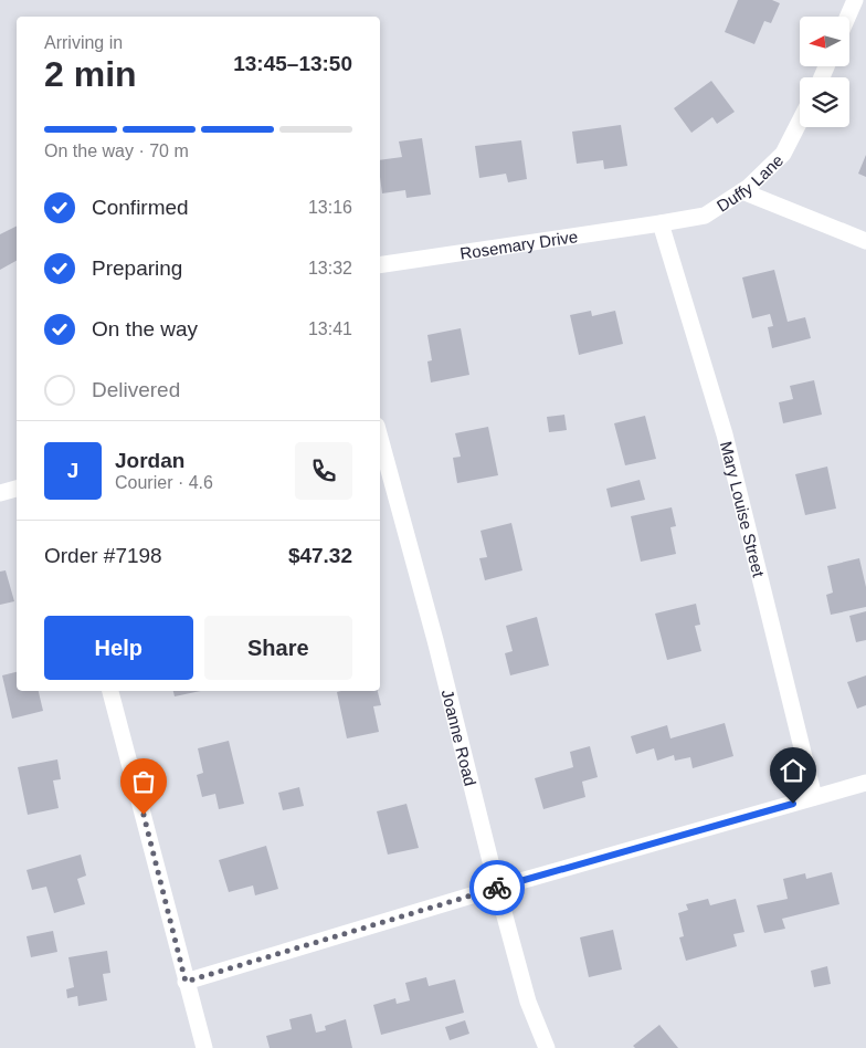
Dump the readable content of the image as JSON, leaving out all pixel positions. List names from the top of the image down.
{
  "streets": {
    "street": [
      "Duffy Lane",
      "Rosemary Drive",
      "Mary Louise Street",
      "Joanne Road"
    ]
  },
  "crossings": [
    ["Duffy Lane", "Rosemary Drive"],
    ["Duffy Lane", "Mary Louise Street"],
    ["Rosemary Drive", "Mary Louise Street"]
  ],
  "north": "left",
  "page": {
    "heading": ["2 min", "Arriving in", "13:45–13:50"],
    "panel": [
      "Jordan",
      "Courier · 4.6",
      "Order #7198",
      "$47.32"
    ],
    "bar": "On the way · 70 m",
    "list": [
      ["Confirmed", "13:16"],
      ["Preparing", "13:32"],
      ["On the way", "13:41"],
      "Delivered"
    ],
    "round": "J",
    "buttons": ["Help", "Share"]
  }
}
